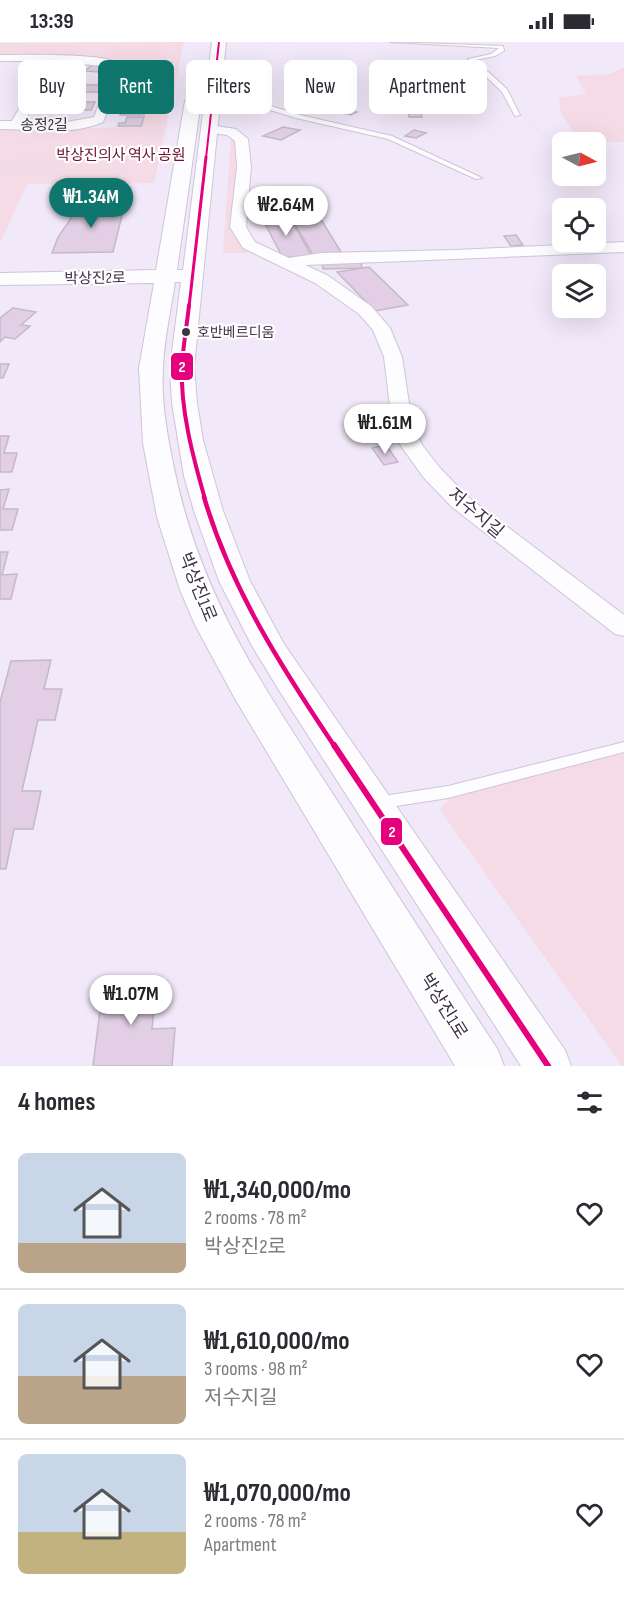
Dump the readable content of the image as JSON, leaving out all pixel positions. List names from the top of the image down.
{
  "streets": {
    "street": [
      "송정2길",
      "박상진2로",
      "저수지길",
      "박상진1로"
    ]
  },
  "crossings": [
    ["박상진2로", "박상진1로"],
    ["저수지길", "박상진1로"]
  ],
  "parks": ["박상진의사 역사 공원"],
  "places": ["호반베르디움"],
  "lines": ["transit line 2"],
  "north": "right",
  "page": {
    "status": "13:39",
    "chip": [
      "Buy",
      "Rent",
      "Filters",
      "New",
      "Apartment"
    ],
    "price": [
      "₩1.34M",
      "₩2.64M",
      "₩1.61M",
      "₩1.07M"
    ],
    "heading": "4 homes",
    "list": [
      {
        "name": "₩1,340,000/mo",
        "note": "2 rooms · 78 m² · 박상진2로"
      },
      {
        "name": "₩1,610,000/mo",
        "note": "3 rooms · 98 m² · 저수지길"
      },
      {
        "name": "₩1,070,000/mo",
        "note": "2 rooms · 78 m² · Apartment"
      }
    ]
  }
}
